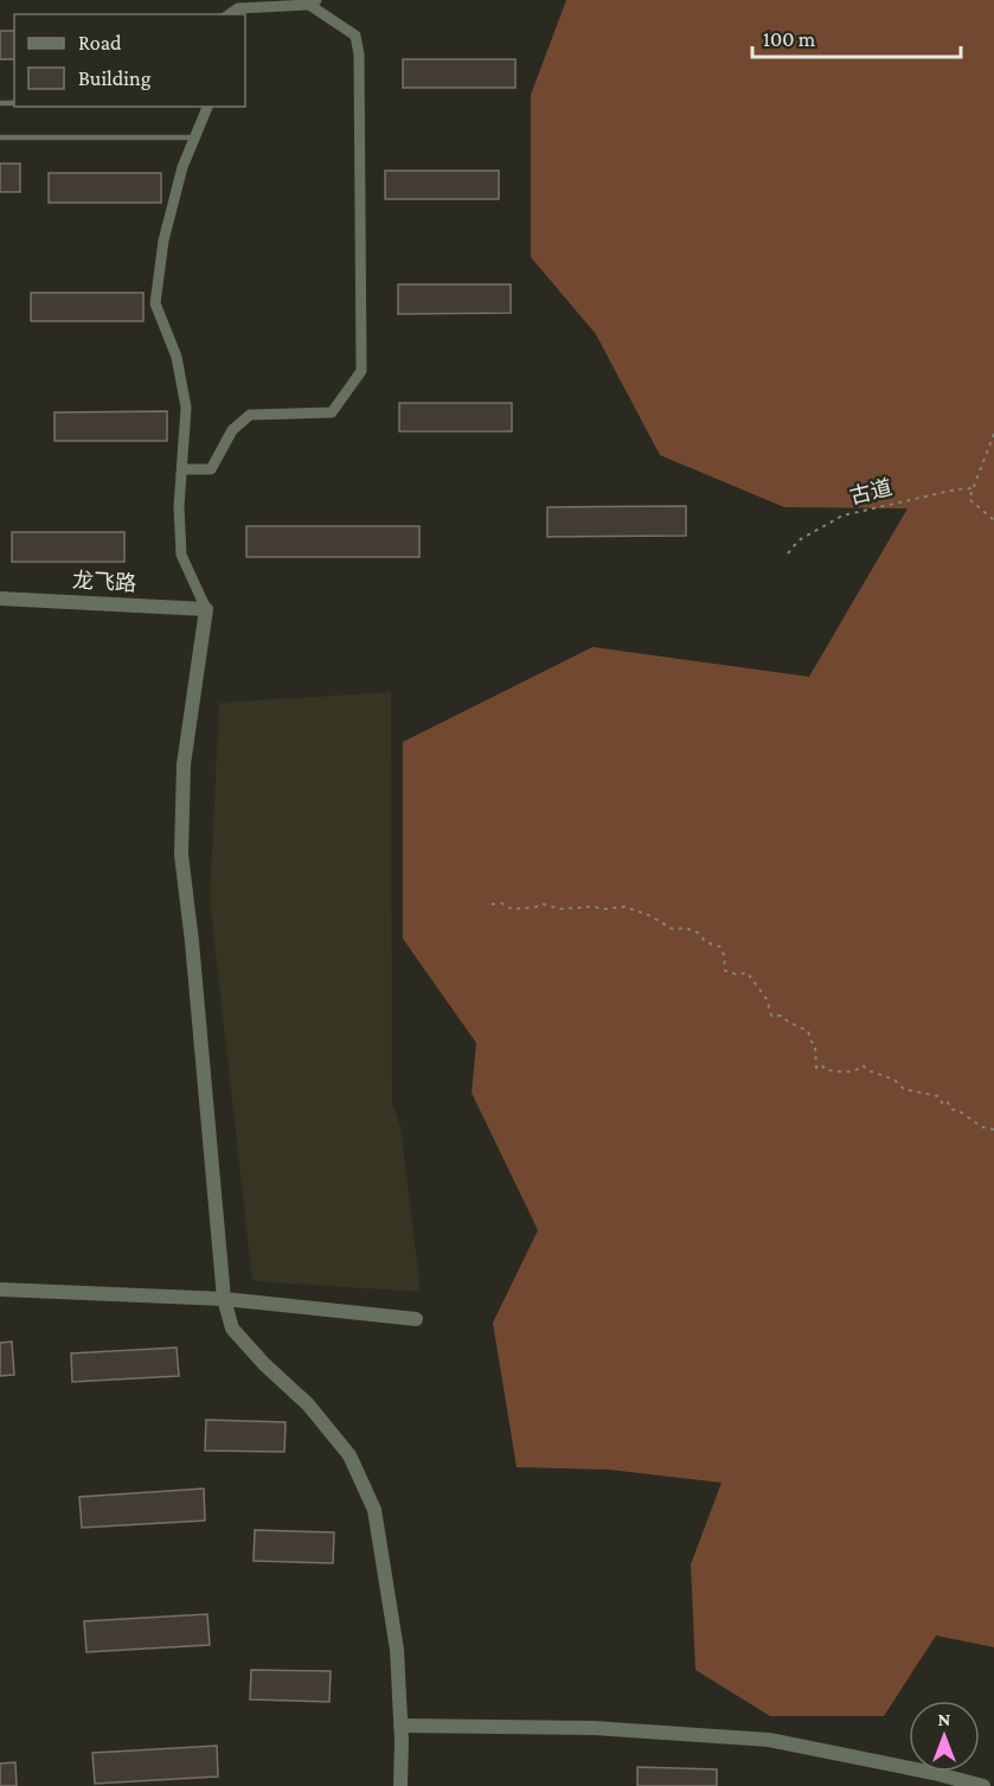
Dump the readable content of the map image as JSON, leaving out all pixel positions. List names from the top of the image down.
{
  "streets": {
    "street": ["龙飞路"],
    "path": ["古道"]
  },
  "legend": ["Road", "Building"],
  "scale_bar": "100 m",
  "north": "top"
}
